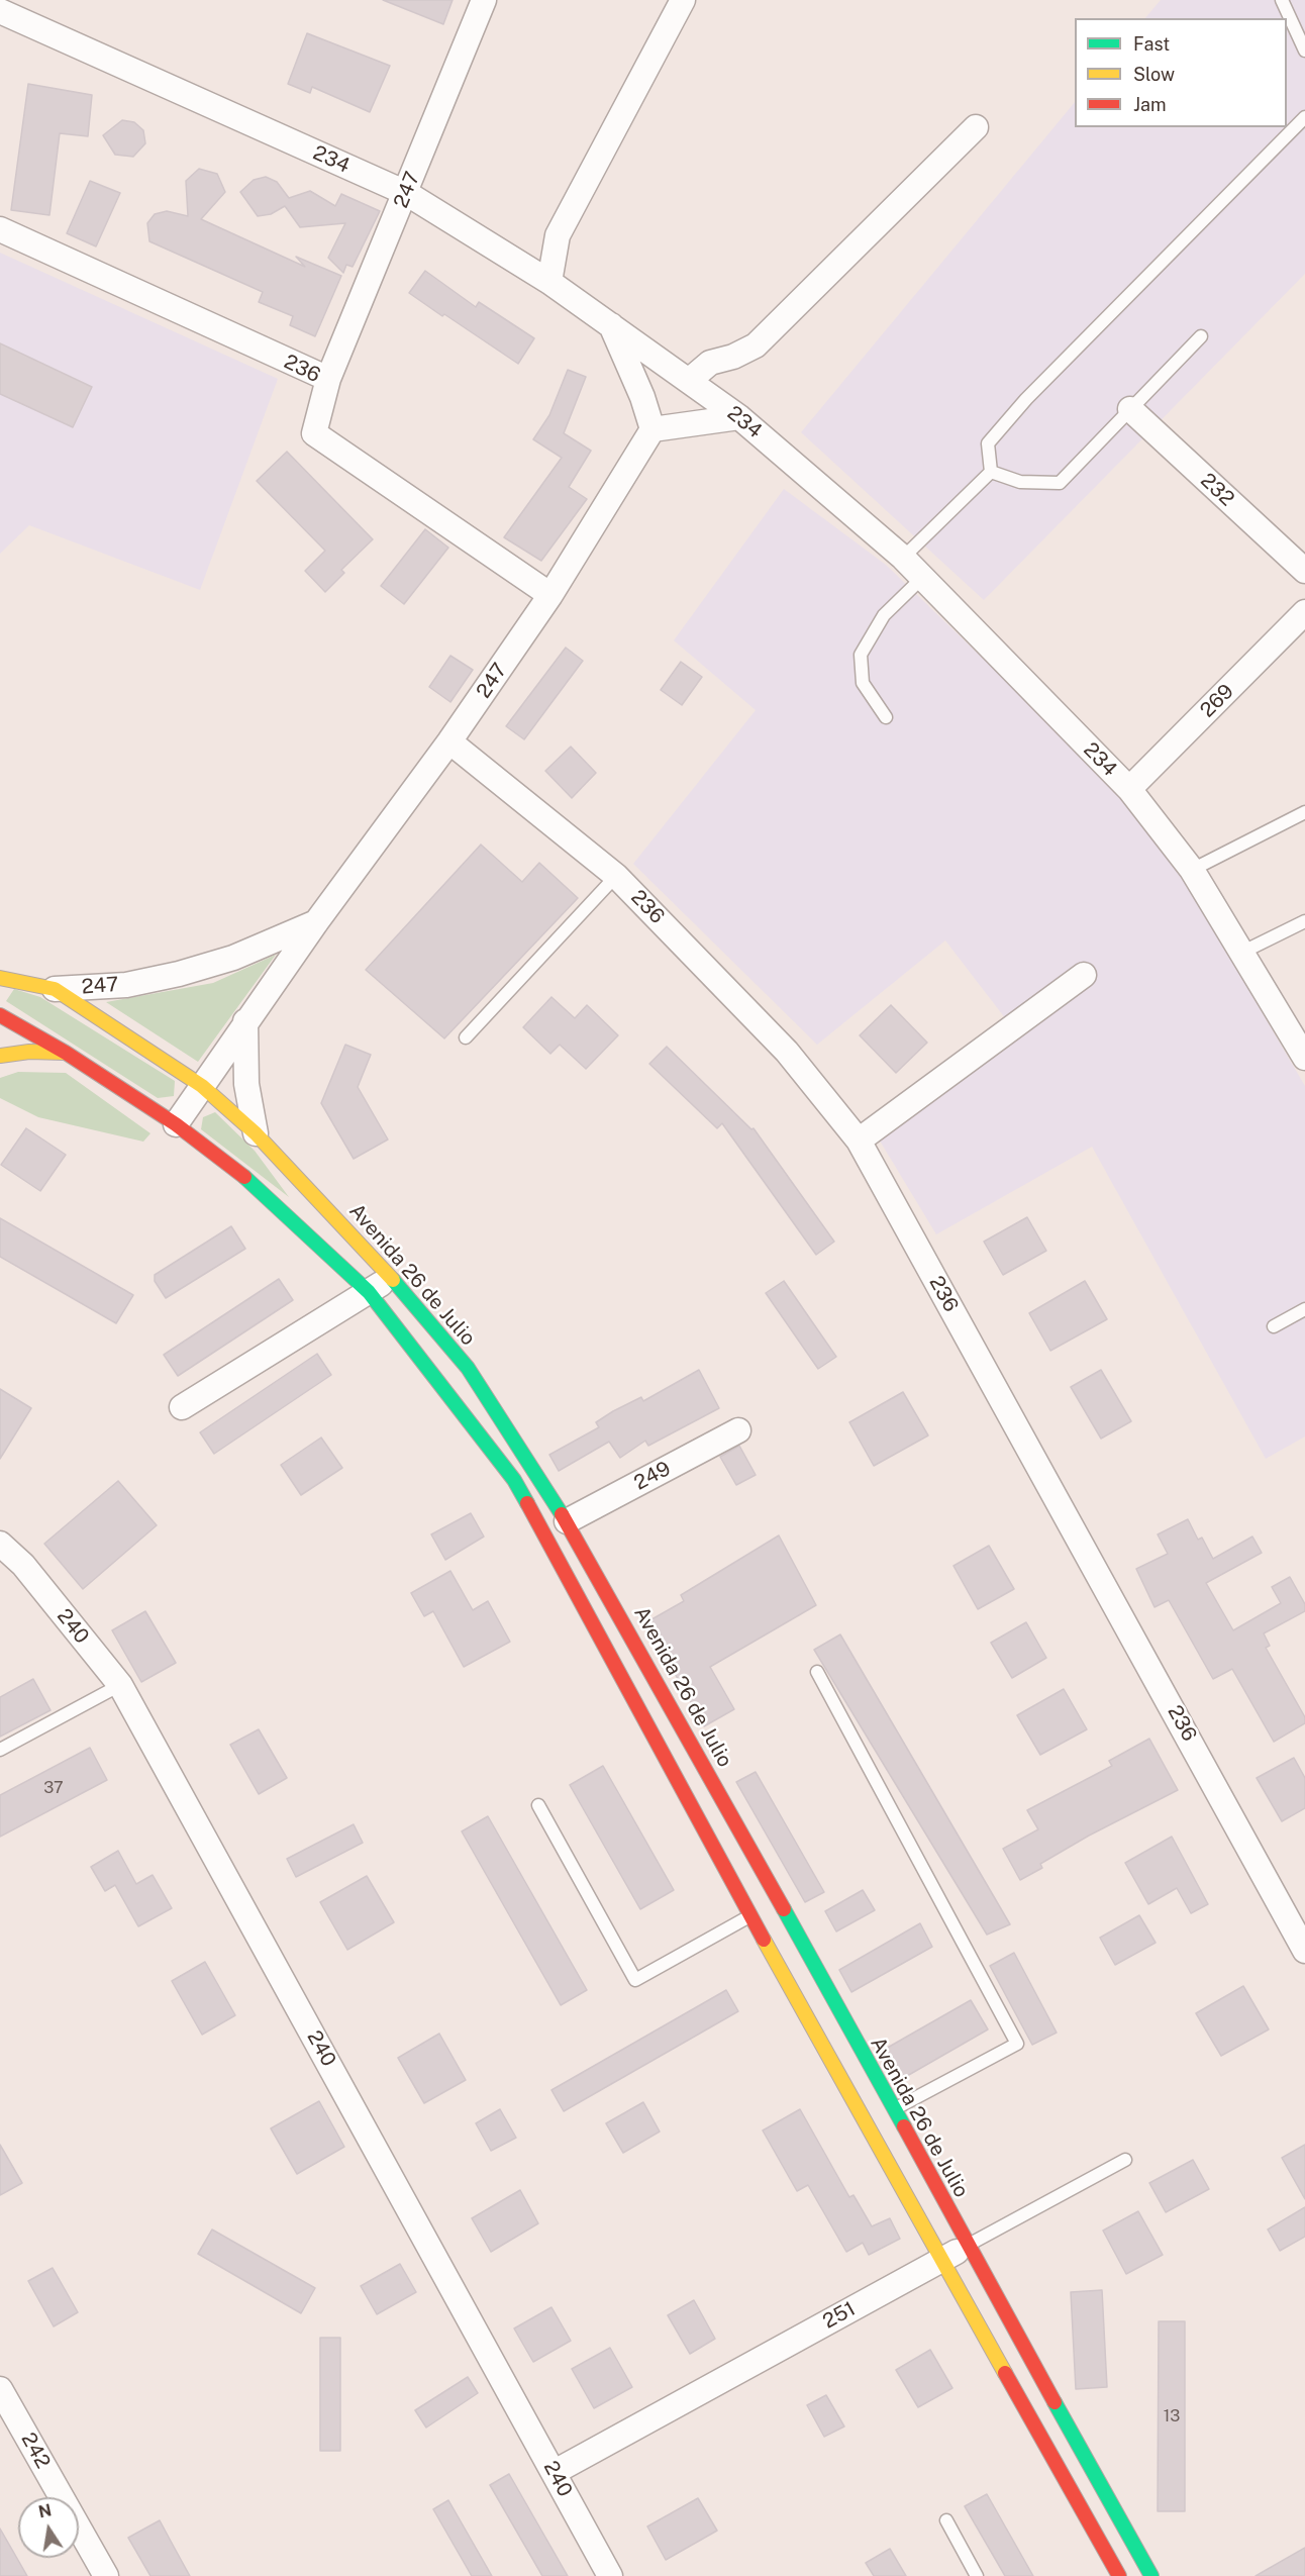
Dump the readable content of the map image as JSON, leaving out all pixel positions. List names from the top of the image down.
{
  "streets": {
    "street": [
      "234",
      "247",
      "236",
      "232",
      "269",
      "Avenida 26 de Julio",
      "249",
      "240",
      "251",
      "242"
    ]
  },
  "crossings": [
    ["234", "247"],
    ["234", "269"],
    ["247", "236"],
    ["247", "Avenida 26 de Julio"],
    ["Avenida 26 de Julio", "249"],
    ["Avenida 26 de Julio", "251"],
    ["240", "251"]
  ],
  "house_numbers": ["37", "13"],
  "legend": ["Fast", "Slow", "Jam"],
  "north": "top"
}
